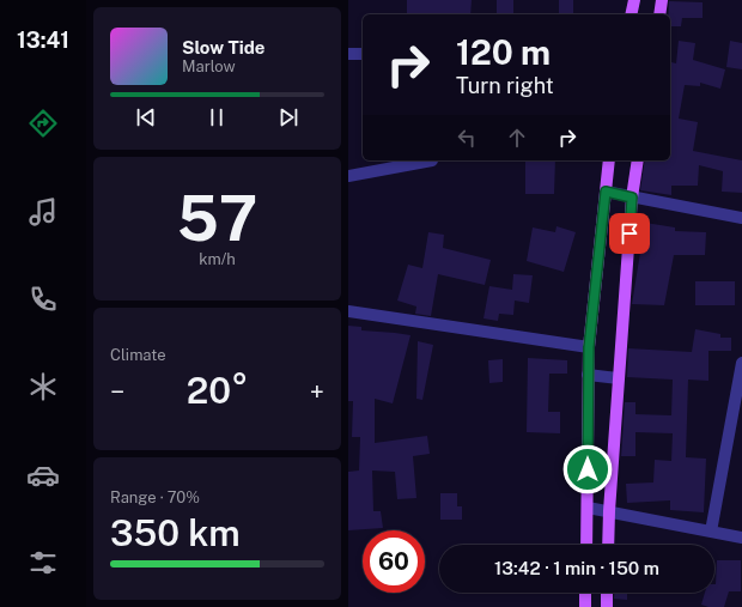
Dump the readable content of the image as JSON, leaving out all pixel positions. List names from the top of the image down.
{
  "page": {
    "tabs": "13:41",
    "turn": ["120 m", "Turn right"],
    "song": ["Slow Tide", "Marlow"],
    "tile": [
      ["57", "km/h"],
      "Climate",
      ["Range · 70%", "350 km"]
    ],
    "heat": ["−", "20°", "+"],
    "limit": "60",
    "trip": "13:42 · 1 min · 150 m"
  }
}
